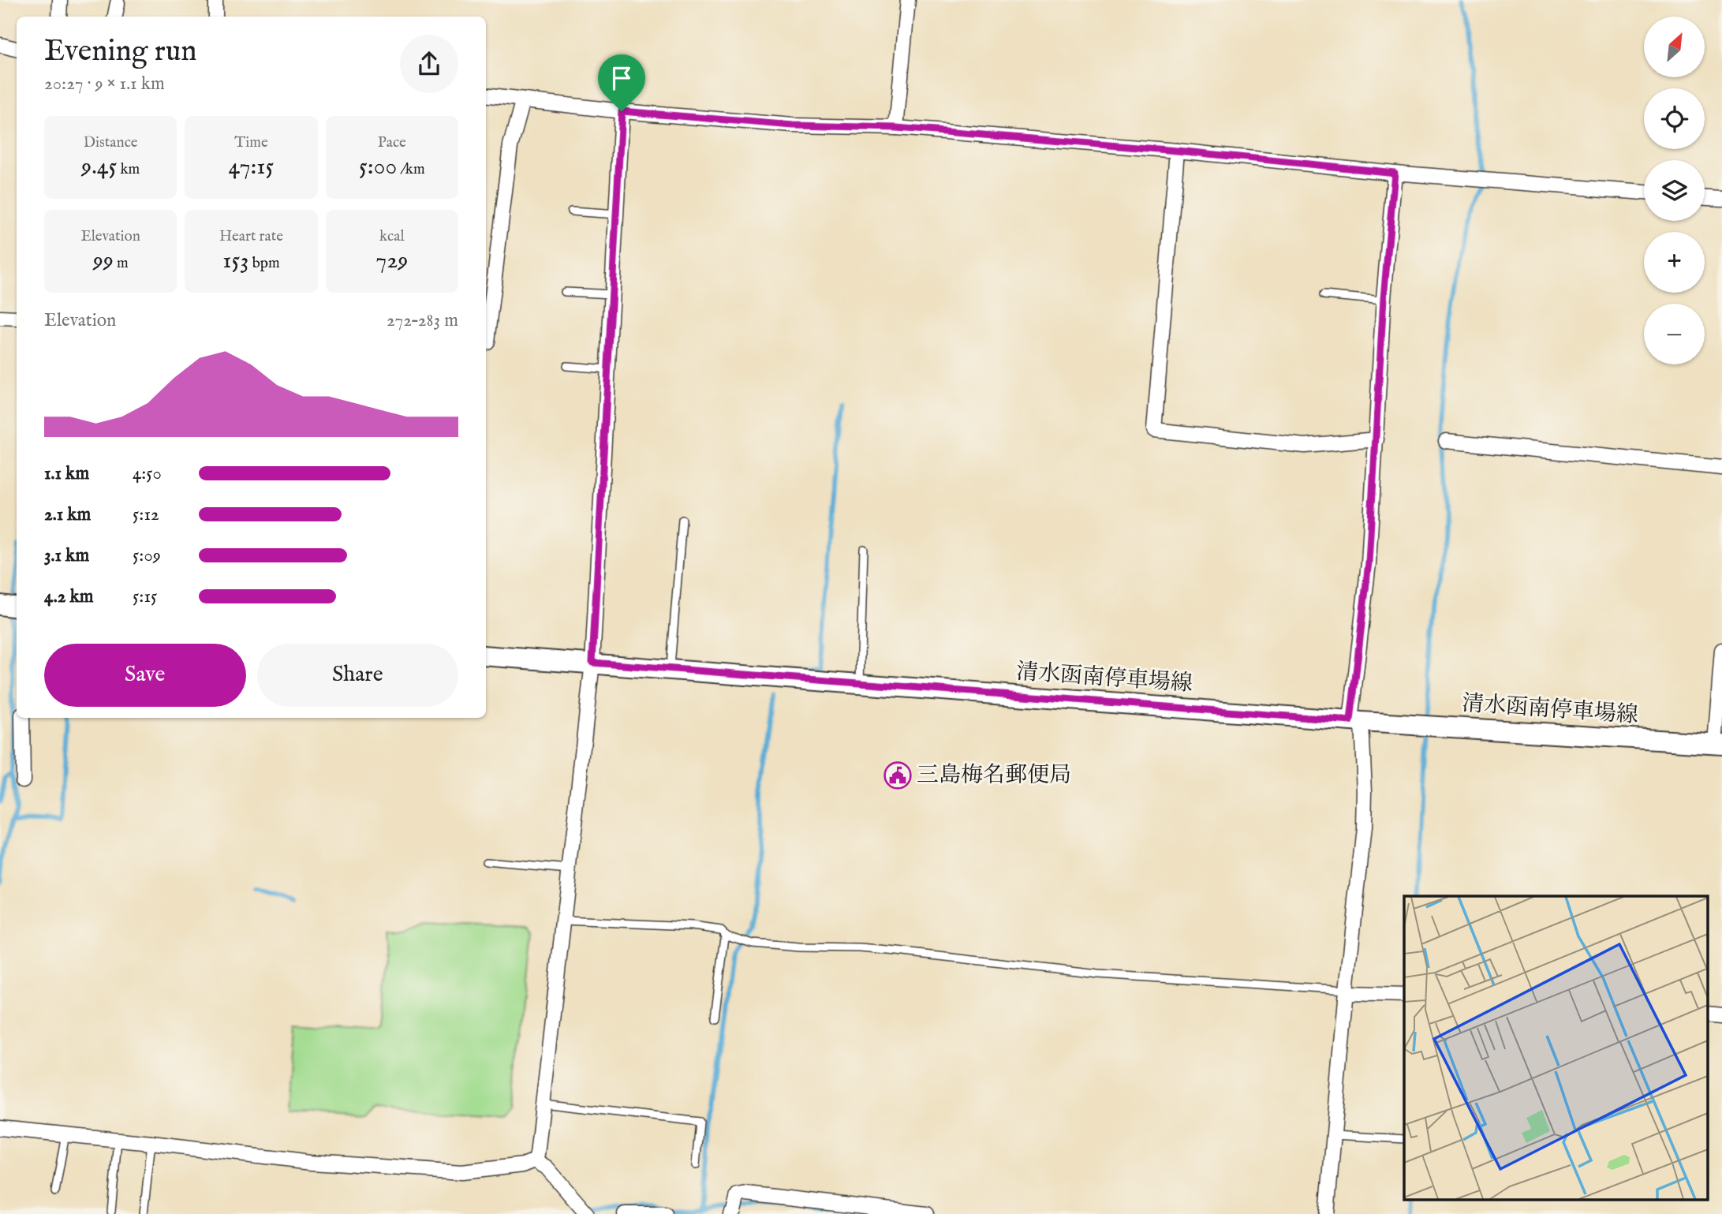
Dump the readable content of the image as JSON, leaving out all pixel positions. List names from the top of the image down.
{
  "streets": {
    "main road": ["清水函南停車場線"]
  },
  "places": {
    "public building": ["三島梅名郵便局"]
  },
  "north": "top right",
  "page": {
    "map_buttons": ["+", "−"],
    "heading": ["Evening run", "20:27 · 9 × 1.1 km"],
    "stats": [
      ["Distance", "9.45 km"],
      ["Time", "47:15"],
      ["Pace", "5:00 /km"],
      ["Elevation", "99 m"],
      ["Heart rate", "153 bpm"],
      ["kcal", "729"]
    ],
    "chart": ["Elevation", "272–283 m"],
    "list": [
      {
        "name": "1.1 km",
        "note": "4:50"
      },
      {
        "name": "2.1 km",
        "note": "5:12"
      },
      {
        "name": "3.1 km",
        "note": "5:09"
      },
      {
        "name": "4.2 km",
        "note": "5:15"
      }
    ],
    "buttons": ["Save", "Share"]
  }
}
